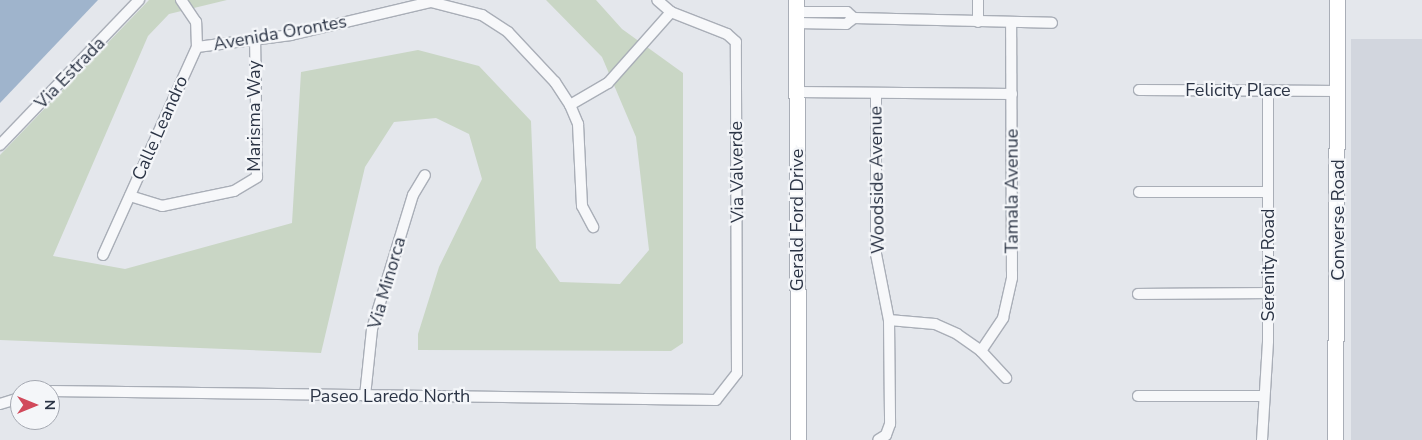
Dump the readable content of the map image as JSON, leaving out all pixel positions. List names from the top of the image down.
{
  "streets": {
    "street": [
      "Avenida Orontes",
      "Via Estrada",
      "Felicity Place",
      "Marisma Way",
      "Calle Leandro",
      "Via Valverde",
      "Woodside Avenue",
      "Tamala Avenue",
      "Gerald Ford Drive",
      "Converse Road",
      "Serenity Road",
      "Via Minorca",
      "Paseo Laredo North"
    ]
  },
  "crossings": [
    ["Avenida Orontes", "Marisma Way"],
    ["Avenida Orontes", "Calle Leandro"],
    ["Felicity Place", "Converse Road"],
    ["Felicity Place", "Serenity Road"],
    ["Marisma Way", "Calle Leandro"],
    ["Via Valverde", "Paseo Laredo North"],
    ["Via Minorca", "Paseo Laredo North"]
  ],
  "north": "right"
}
